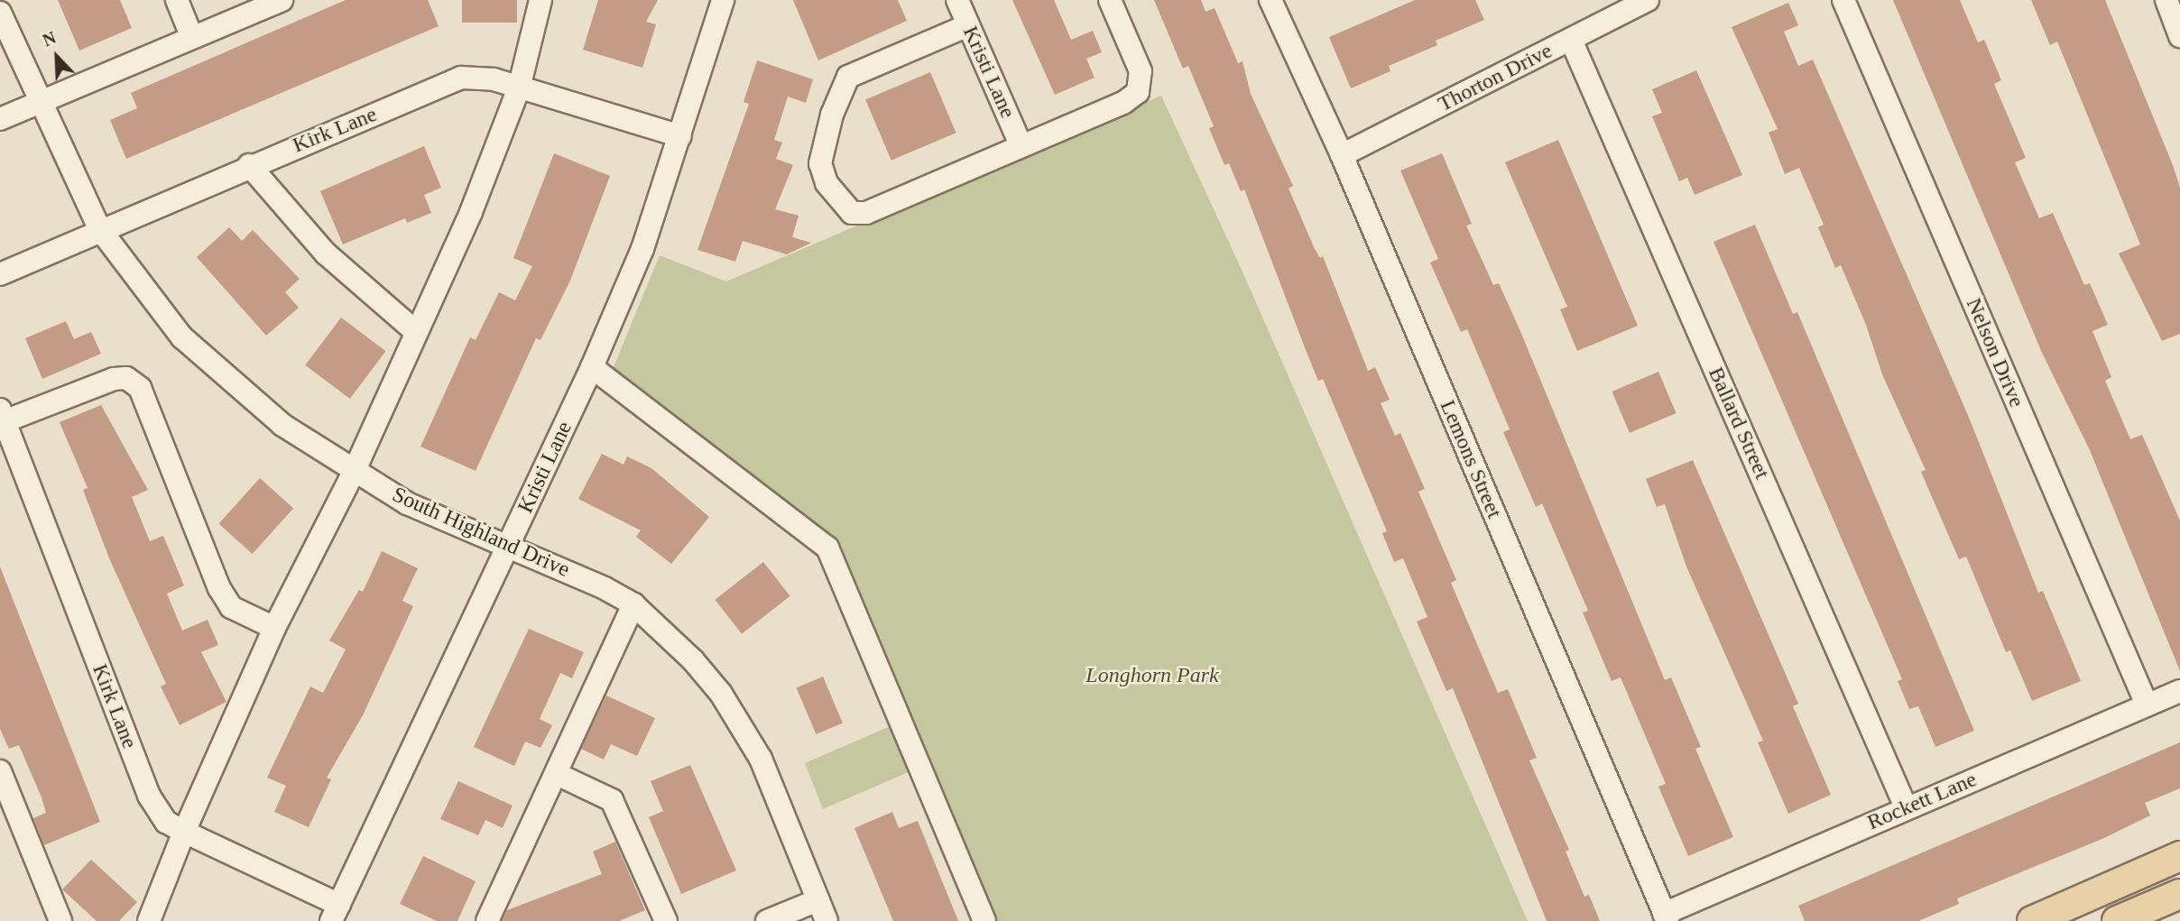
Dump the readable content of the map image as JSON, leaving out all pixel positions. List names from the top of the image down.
{
  "streets": {
    "street": [
      "Kristi Lane",
      "Thorton Drive",
      "Kirk Lane",
      "Nelson Drive",
      "Ballard Street",
      "Lemons Street",
      "South Highland Drive",
      "Rockett Lane"
    ]
  },
  "crossings": [
    ["Kristi Lane", "Kirk Lane"],
    ["Kristi Lane", "South Highland Drive"],
    ["Thorton Drive", "Ballard Street"],
    ["Thorton Drive", "Lemons Street"],
    ["Kirk Lane", "South Highland Drive"],
    ["Nelson Drive", "Rockett Lane"],
    ["Ballard Street", "Rockett Lane"],
    ["Lemons Street", "Rockett Lane"]
  ],
  "parks": ["Longhorn Park"],
  "north": "top left"
}
